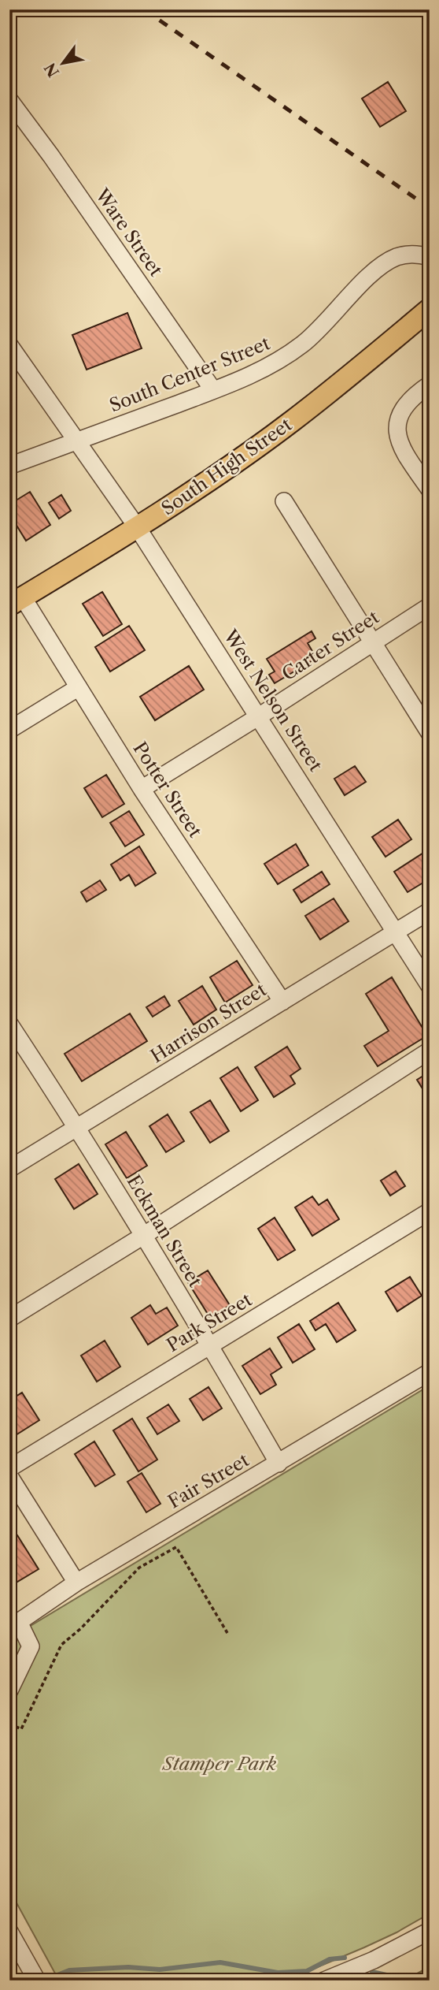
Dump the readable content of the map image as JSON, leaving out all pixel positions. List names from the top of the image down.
{
  "streets": {
    "main road": ["South High Street"],
    "street": [
      "Ware Street",
      "South Center Street",
      "Carter Street",
      "West Nelson Street",
      "Potter Street",
      "Harrison Street",
      "Eckman Street",
      "Park Street",
      "Fair Street"
    ]
  },
  "crossings": [
    ["Ware Street", "South Center Street"],
    ["South Center Street", "West Nelson Street"],
    ["South High Street", "West Nelson Street"],
    ["South High Street", "Potter Street"],
    ["Carter Street", "West Nelson Street"],
    ["Carter Street", "Potter Street"],
    ["West Nelson Street", "Harrison Street"],
    ["Potter Street", "Harrison Street"],
    ["Harrison Street", "Eckman Street"],
    ["Eckman Street", "Park Street"],
    ["Eckman Street", "Fair Street"]
  ],
  "parks": ["Stamper Park"],
  "north": "bottom left"
}
